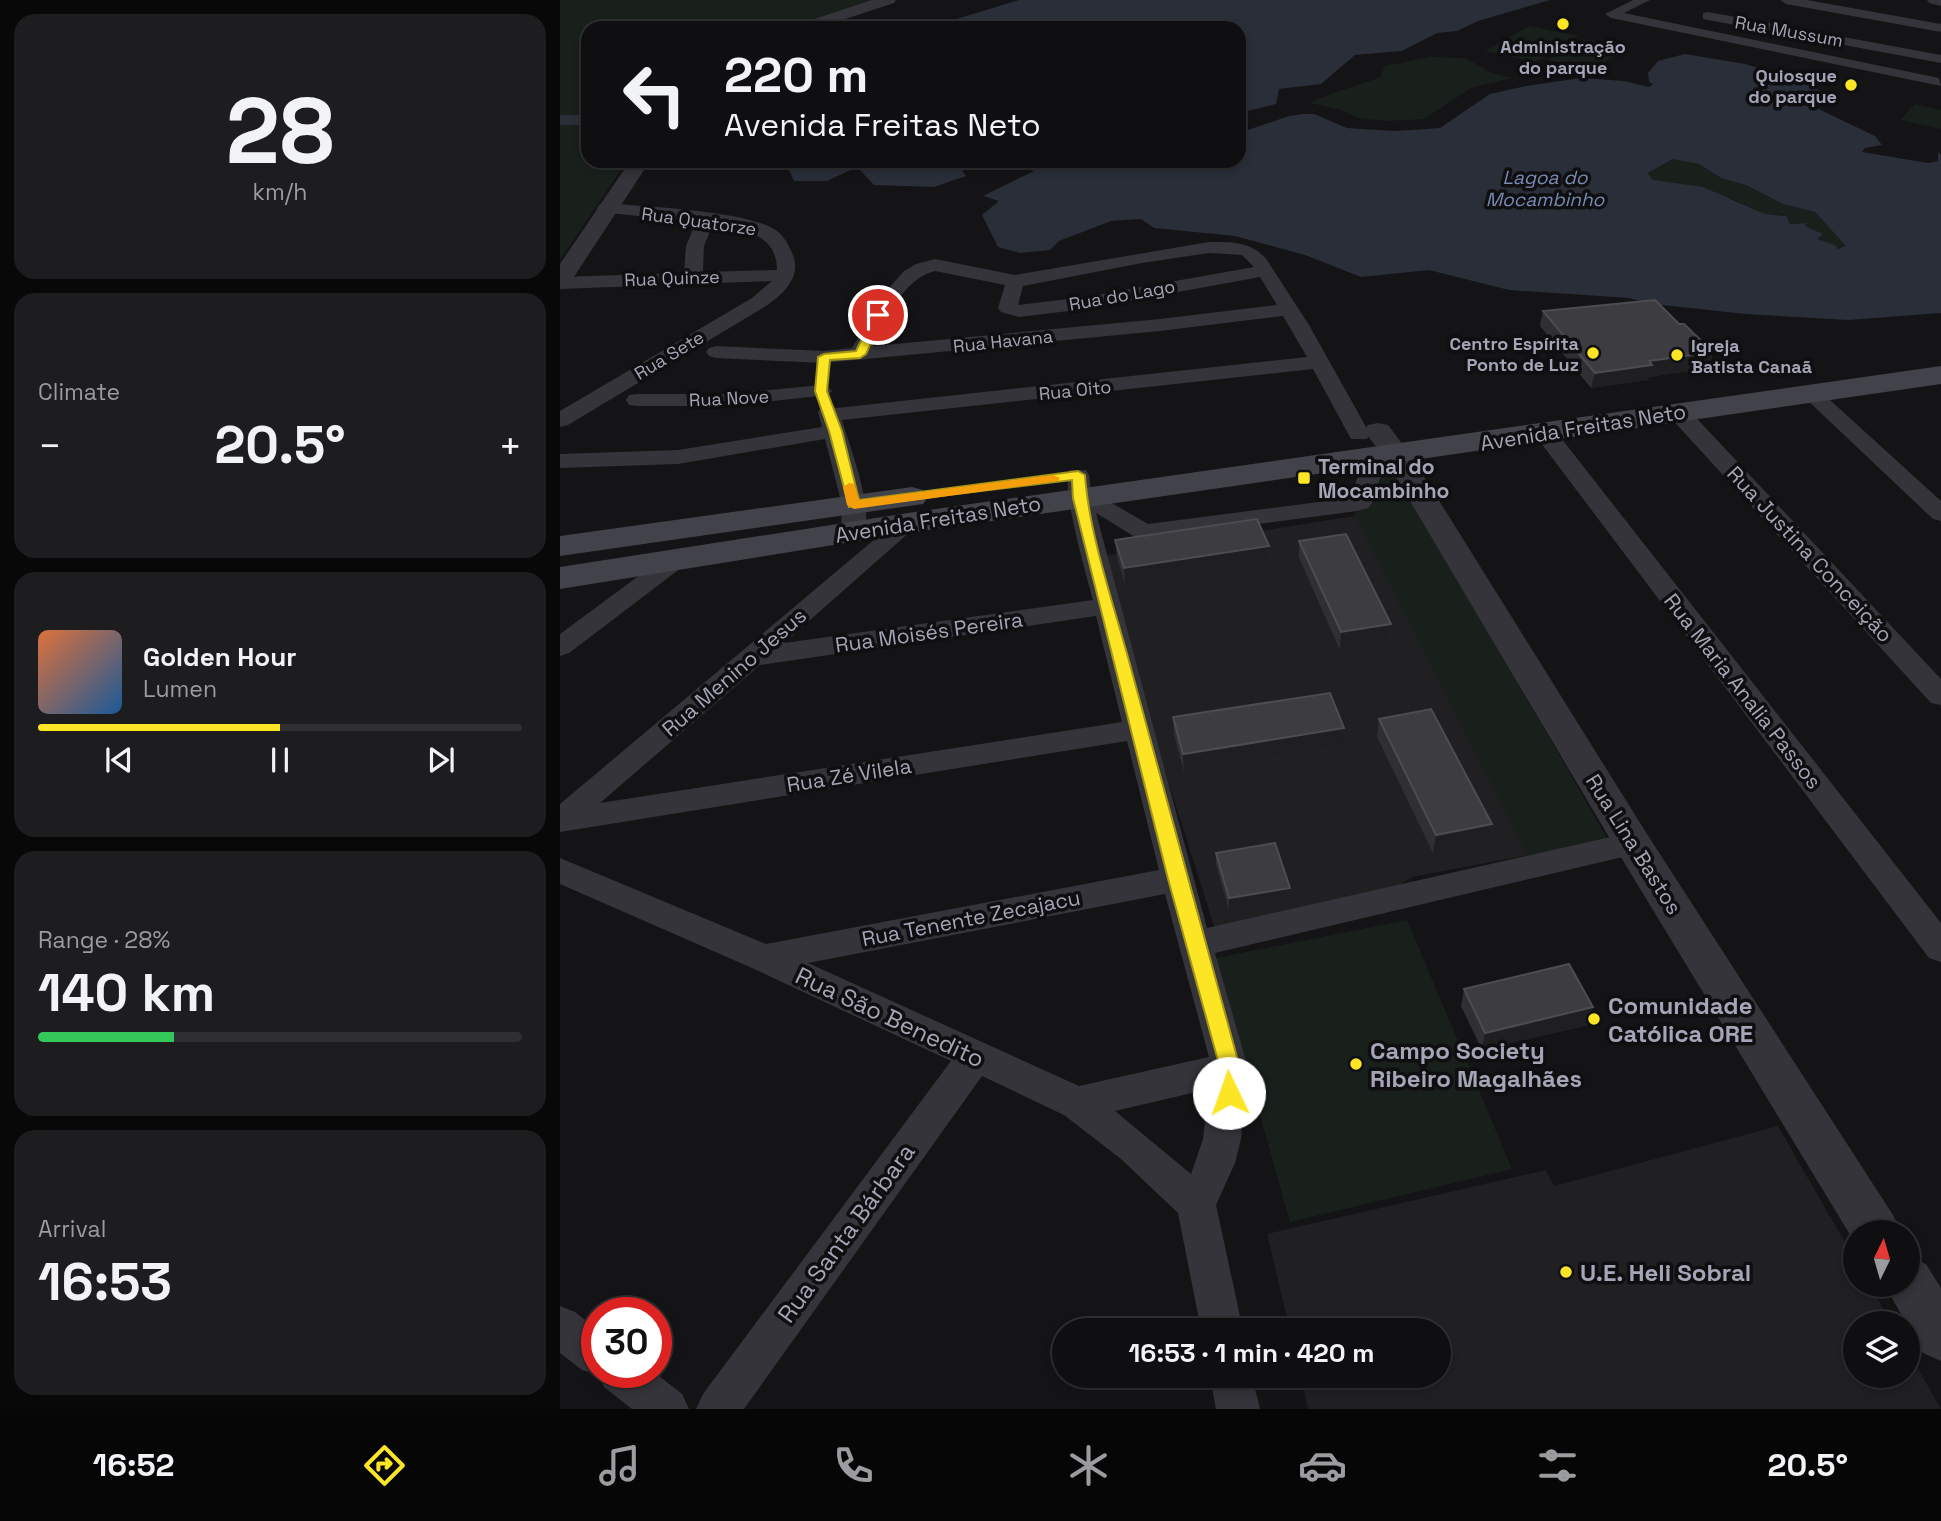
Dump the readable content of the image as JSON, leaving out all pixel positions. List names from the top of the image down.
{
  "streets": {
    "main road": ["Avenida Freitas Neto"],
    "street": [
      "Rua Mussum",
      "Rua Quatorze",
      "Rua Quinze",
      "Rua do Lago",
      "Rua Havana",
      "Rua Sete",
      "Rua Oito",
      "Rua Nove",
      "Rua Justina Conceição",
      "Rua Moisés Pereira",
      "Rua Menino Jesus",
      "Rua Maria Analia Passos",
      "Rua Zé Vilela",
      "Rua Lina Bastos",
      "Rua Tenente Zecajacu",
      "Rua São Benedito",
      "Rua Santa Bárbara"
    ]
  },
  "crossings": [
    ["Rua Quatorze", "Rua Quinze"],
    ["Rua Quatorze", "Rua Sete"],
    ["Rua Quinze", "Rua Sete"],
    ["Rua do Lago", "Rua Havana"],
    ["Rua do Lago", "Rua Oito"],
    ["Rua do Lago", "Avenida Freitas Neto"],
    ["Rua do Lago", "Rua Lina Bastos"],
    ["Avenida Freitas Neto", "Rua Justina Conceição"],
    ["Avenida Freitas Neto", "Rua Menino Jesus"],
    ["Avenida Freitas Neto", "Rua Maria Analia Passos"],
    ["Avenida Freitas Neto", "Rua Lina Bastos"],
    ["Rua Moisés Pereira", "Rua Menino Jesus"],
    ["Rua Menino Jesus", "Rua Zé Vilela"],
    ["Rua Tenente Zecajacu", "Rua São Benedito"],
    ["Rua São Benedito", "Rua Santa Bárbara"]
  ],
  "water": ["Lagoa do Mocambinho"],
  "places": {
    "other": [
      "Administração do parque",
      "Quiosque do parque",
      "Centro Espírita Ponto de Luz",
      "Igreja Batista Canaã",
      "Comunidade Católica ORE",
      "Campo Society Ribeiro Magalhães",
      "U.E. Heli Sobral"
    ],
    "transit": ["Terminal do Mocambinho"]
  },
  "north": "top",
  "page": {
    "tile": [
      ["28", "km/h"],
      "Climate",
      ["Range · 28%", "140 km"],
      ["Arrival", "16:53"]
    ],
    "turn": ["220 m", "Avenida Freitas Neto"],
    "heat": ["−", "20.5°", "+"],
    "song": ["Golden Hour", "Lumen"],
    "limit": "30",
    "trip": "16:53 · 1 min · 420 m",
    "tabs": ["16:52", "20.5°"]
  }
}
